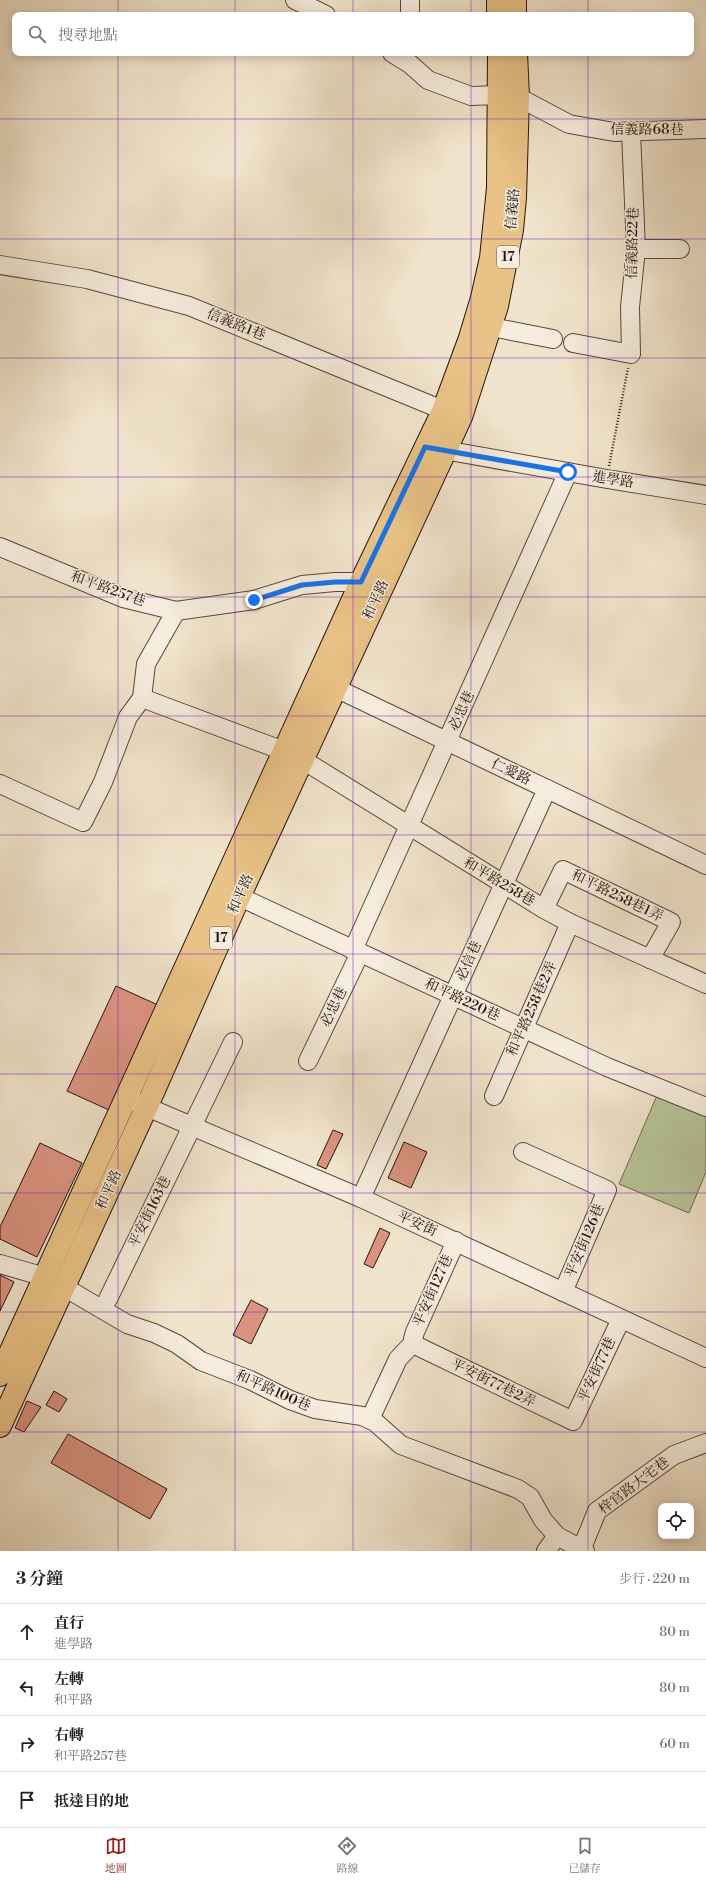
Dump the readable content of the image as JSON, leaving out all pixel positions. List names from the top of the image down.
{
  "streets": {
    "main road": ["信義路", "17", "和平路"],
    "street": [
      "信義路68巷",
      "信義路22巷",
      "信義路1巷",
      "進學路",
      "和平路257巷",
      "必忠巷",
      "仁愛路",
      "和平路258巷",
      "和平路258巷1弄",
      "必信巷",
      "和平路220巷",
      "和平路258巷2弄",
      "平安街163巷",
      "平安街",
      "平安街126巷",
      "平安街127巷",
      "平安街77巷",
      "平安街77巷2弄",
      "和平路100巷",
      "梓官路大宅巷"
    ]
  },
  "crossings": [
    ["信義路68巷", "信義路"],
    ["信義路68巷", "信義路22巷"],
    ["信義路", "信義路1巷"],
    ["信義路", "進學路"],
    ["信義路", "和平路"],
    ["進學路", "和平路"],
    ["進學路", "必忠巷"],
    ["和平路257巷", "和平路"],
    ["和平路", "仁愛路"],
    ["和平路", "和平路258巷"],
    ["和平路", "和平路220巷"],
    ["和平路", "平安街"],
    ["和平路", "和平路100巷"],
    ["必忠巷", "仁愛路"],
    ["必忠巷", "和平路258巷"],
    ["必忠巷", "和平路220巷"],
    ["仁愛路", "必信巷"],
    ["和平路258巷", "和平路258巷1弄"],
    ["和平路258巷", "必信巷"],
    ["和平路258巷", "和平路258巷2弄"],
    ["必信巷", "和平路220巷"],
    ["必信巷", "平安街"],
    ["和平路220巷", "和平路258巷2弄"],
    ["平安街163巷", "平安街"],
    ["平安街", "平安街126巷"],
    ["平安街", "平安街127巷"],
    ["平安街", "平安街77巷"],
    ["平安街127巷", "平安街77巷2弄"],
    ["平安街77巷", "平安街77巷2弄"],
    ["和平路100巷", "梓官路大宅巷"]
  ],
  "page": {
    "search": "搜尋地點",
    "heading": ["3 分鐘", "步行 · 220 m"],
    "list": [
      ["直行", "進學路", "80 m"],
      ["左轉", "和平路", "80 m"],
      ["右轉", "和平路257巷", "60 m"],
      "抵達目的地"
    ],
    "nav": ["地圖", "路線", "已儲存"]
  }
}
